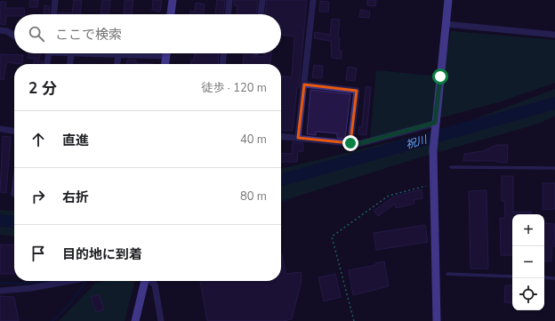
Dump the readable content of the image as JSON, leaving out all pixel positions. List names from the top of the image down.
{
  "water": ["祝川"],
  "page": {
    "search": "ここで検索",
    "heading": ["2 分", "徒歩 · 120 m"],
    "list": [
      ["直進", "40 m"],
      ["右折", "80 m"],
      "目的地に到着"
    ],
    "map_buttons": ["+", "−"]
  }
}
